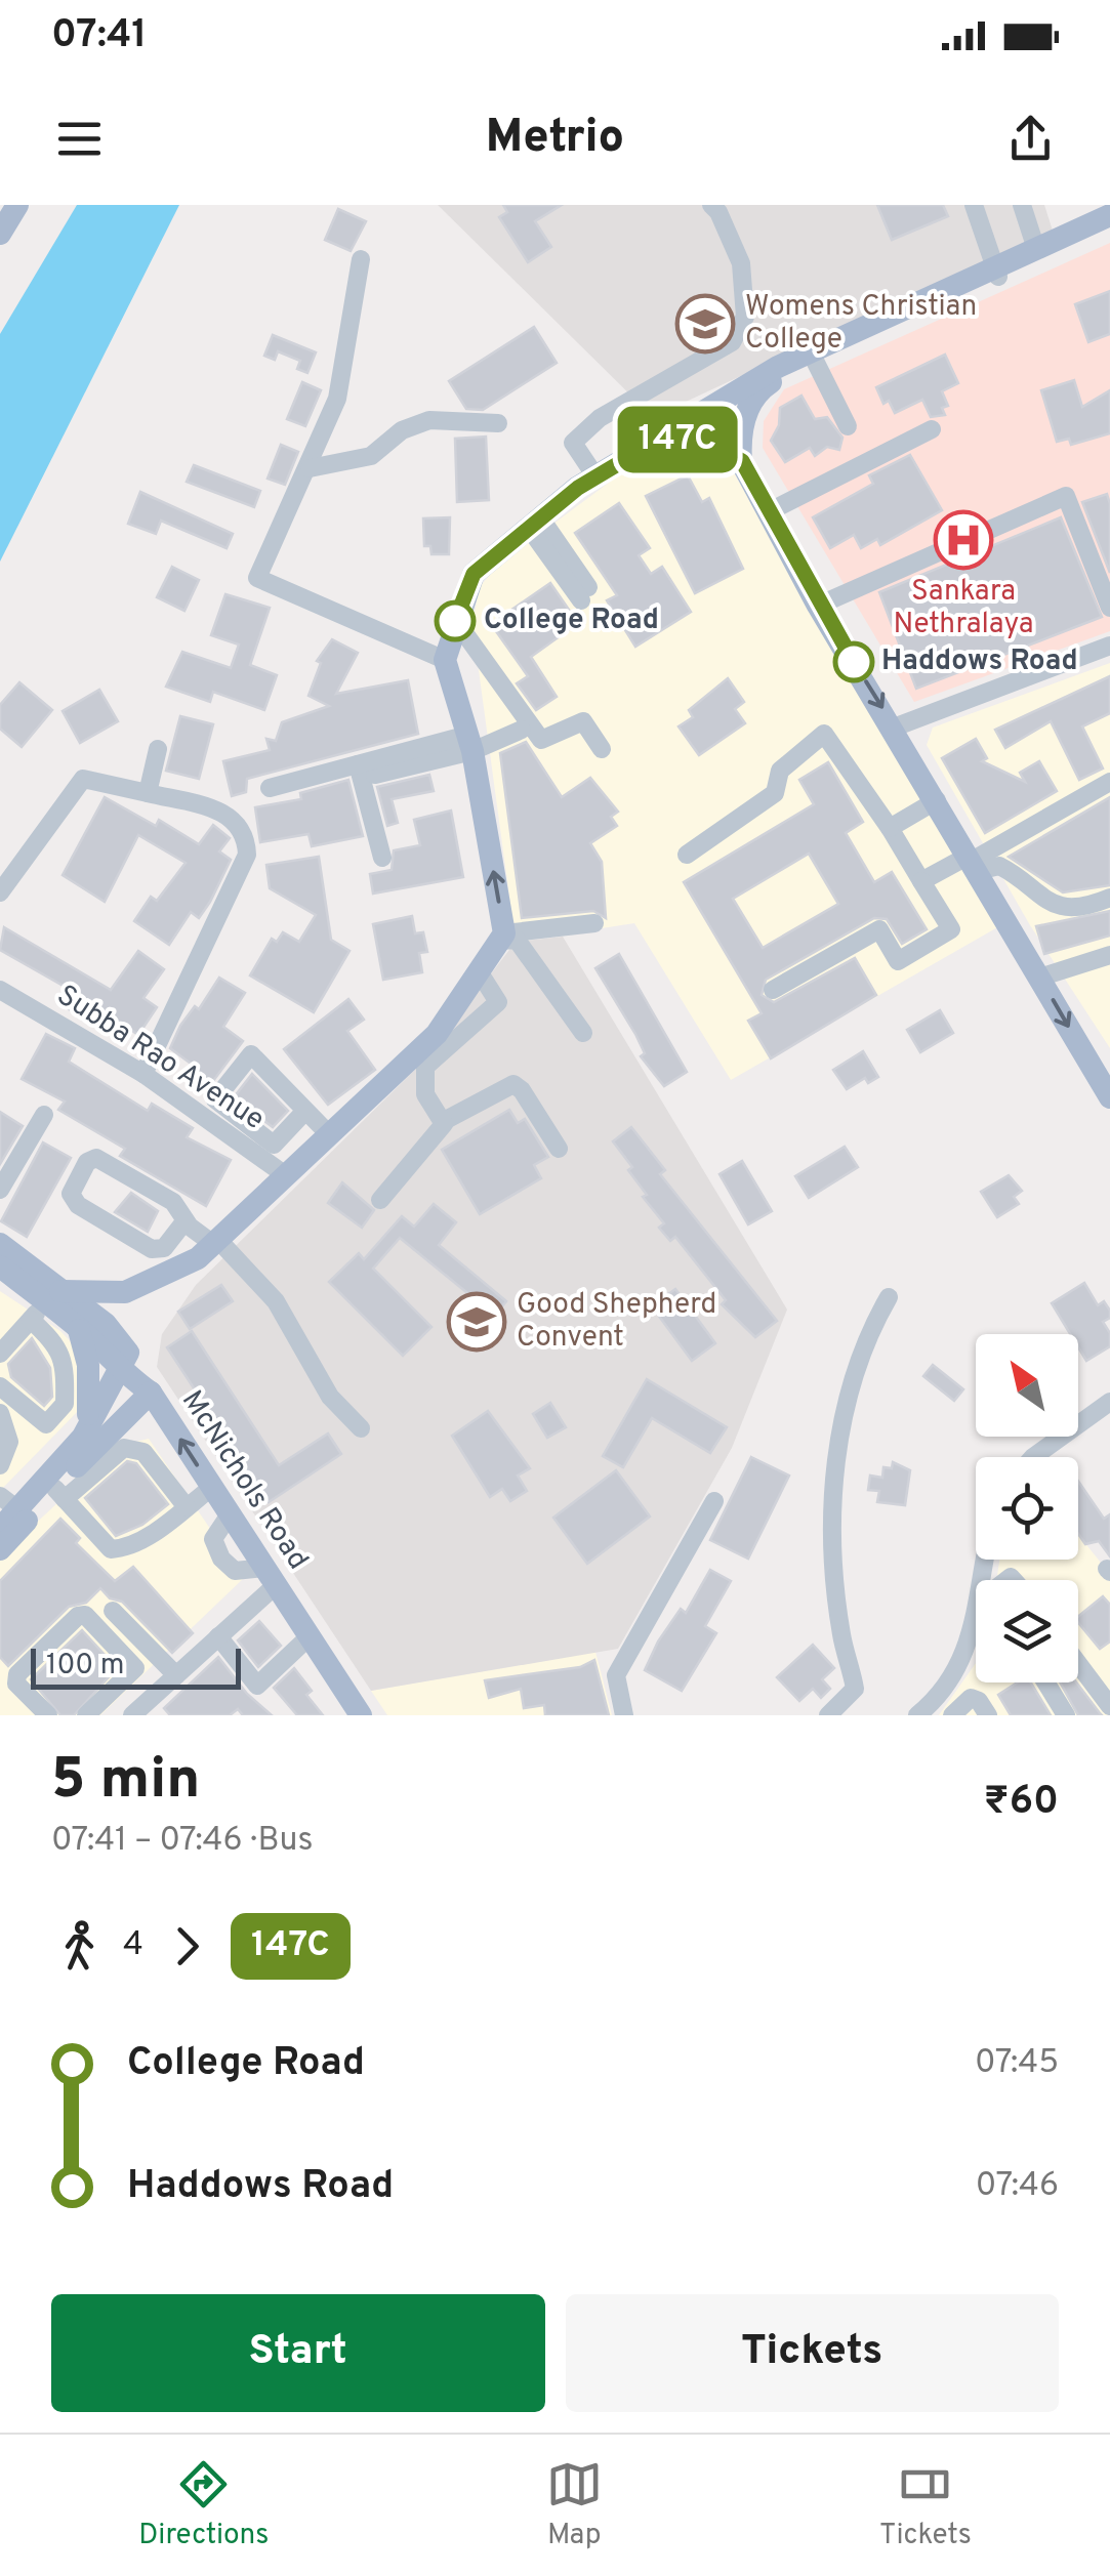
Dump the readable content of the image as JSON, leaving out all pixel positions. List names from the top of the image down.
{
  "streets": {
    "main road": ["McNichols Road"],
    "street": ["Subba Rao Avenue"]
  },
  "places": {
    "school or university": ["Womens Christian College", "Good Shepherd Convent"],
    "hospital": ["Sankara Nethralaya"],
    "other": ["College Road", "Haddows Road"]
  },
  "lines": ["bus line 147C"],
  "scale_bar": "100 m",
  "north": "top left",
  "page": {
    "status": "07:41",
    "header": "Metrio",
    "on_map": "147C",
    "scale": "100 m",
    "heading": ["5 min", "07:41 – 07:46 · Bus", "₹60"],
    "legs": ["4", "147C"],
    "list": [
      {
        "name": "College Road",
        "value": "07:45"
      },
      {
        "name": "Haddows Road",
        "value": "07:46"
      }
    ],
    "buttons": ["Start", "Tickets"],
    "tabs": ["Directions", "Map", "Tickets"]
  }
}
